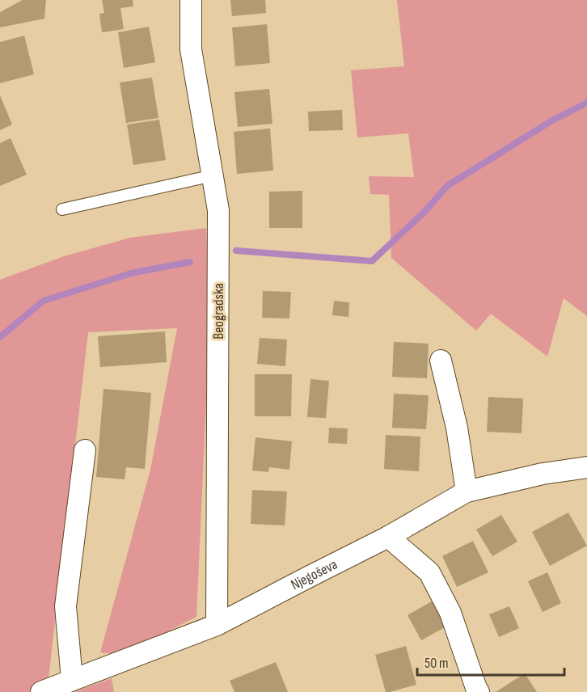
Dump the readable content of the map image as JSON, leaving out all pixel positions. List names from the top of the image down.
{
  "streets": {
    "street": ["Beogradska", "Njegoševa"]
  },
  "crossings": [
    ["Beogradska", "Njegoševa"]
  ],
  "scale_bar": "50 m"
}
